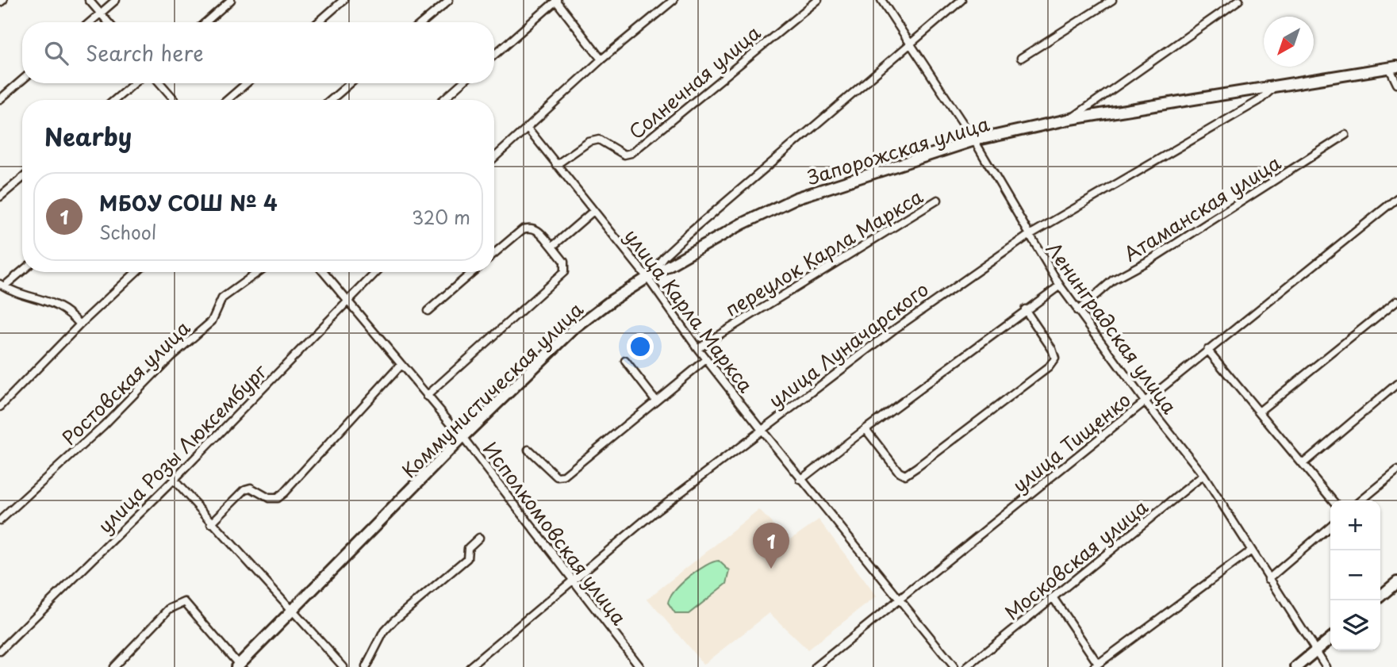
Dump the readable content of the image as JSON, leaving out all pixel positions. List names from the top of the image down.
{
  "streets": {
    "main road": ["Запорожская улица", "улица Луначарского", "Коммунистическая улица"],
    "street": [
      "Солнечная улица",
      "Атаманская улица",
      "переулок Карла Маркса",
      "улица Карла Маркса",
      "Ленинградская улица",
      "Ростовская улица",
      "улица Тищенко",
      "улица Розы Люксембург",
      "Исполкомовская улица",
      "Московская улица"
    ]
  },
  "crossings": [
    ["Солнечная улица", "улица Карла Маркса"],
    ["Запорожская улица", "улица Карла Маркса"],
    ["Запорожская улица", "Ленинградская улица"],
    ["Запорожская улица", "улица Луначарского"],
    ["Запорожская улица", "Коммунистическая улица"],
    ["Атаманская улица", "Ленинградская улица"],
    ["переулок Карла Маркса", "улица Карла Маркса"],
    ["улица Карла Маркса", "улица Луначарского"],
    ["улица Карла Маркса", "Коммунистическая улица"],
    ["улица Карла Маркса", "улица Тищенко"],
    ["Ленинградская улица", "улица Луначарского"],
    ["Ленинградская улица", "Коммунистическая улица"],
    ["Ленинградская улица", "улица Тищенко"],
    ["Ленинградская улица", "Московская улица"],
    ["улица Луначарского", "Исполкомовская улица"],
    ["Коммунистическая улица", "Исполкомовская улица"],
    ["улица Розы Люксембург", "Исполкомовская улица"]
  ],
  "north": "bottom left",
  "page": {
    "search": "Search here",
    "heading": "Nearby",
    "list": [
      {
        "mark": "1",
        "name": "МБОУ СОШ № 4",
        "note": "School",
        "value": "320 m"
      }
    ],
    "map_buttons": ["+", "−"],
    "pins": "1"
  }
}
